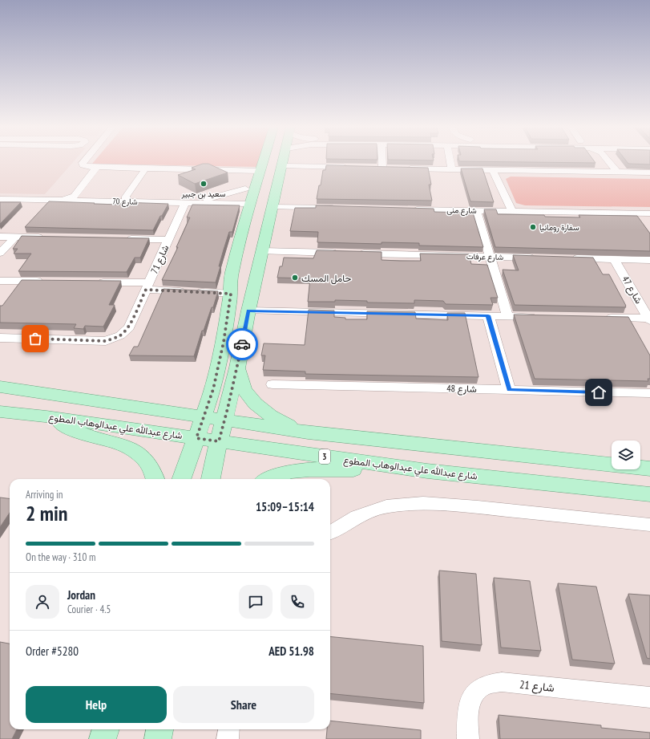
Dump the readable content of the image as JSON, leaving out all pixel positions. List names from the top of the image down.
{
  "streets": {
    "main road": ["شارع عبدالله علي عبدالوهاب المطوع", "3"],
    "street": [
      "شارع 70",
      "شارع منى",
      "شارع عرفات",
      "شارع 71",
      "شارع 47",
      "شارع 48",
      "شارع 21"
    ]
  },
  "crossings": [
    ["شارع 70", "شارع 71"]
  ],
  "places": ["سعيد بن جبير", "سفارة رومانيا", "حامل المسك"],
  "page": {
    "heading": ["2 min", "Arriving in", "15:09–15:14"],
    "panel": [
      "Jordan",
      "Courier · 4.5",
      "Order #5280",
      "AED 51.98"
    ],
    "bar": "On the way · 310 m",
    "buttons": ["Help", "Share"]
  }
}
